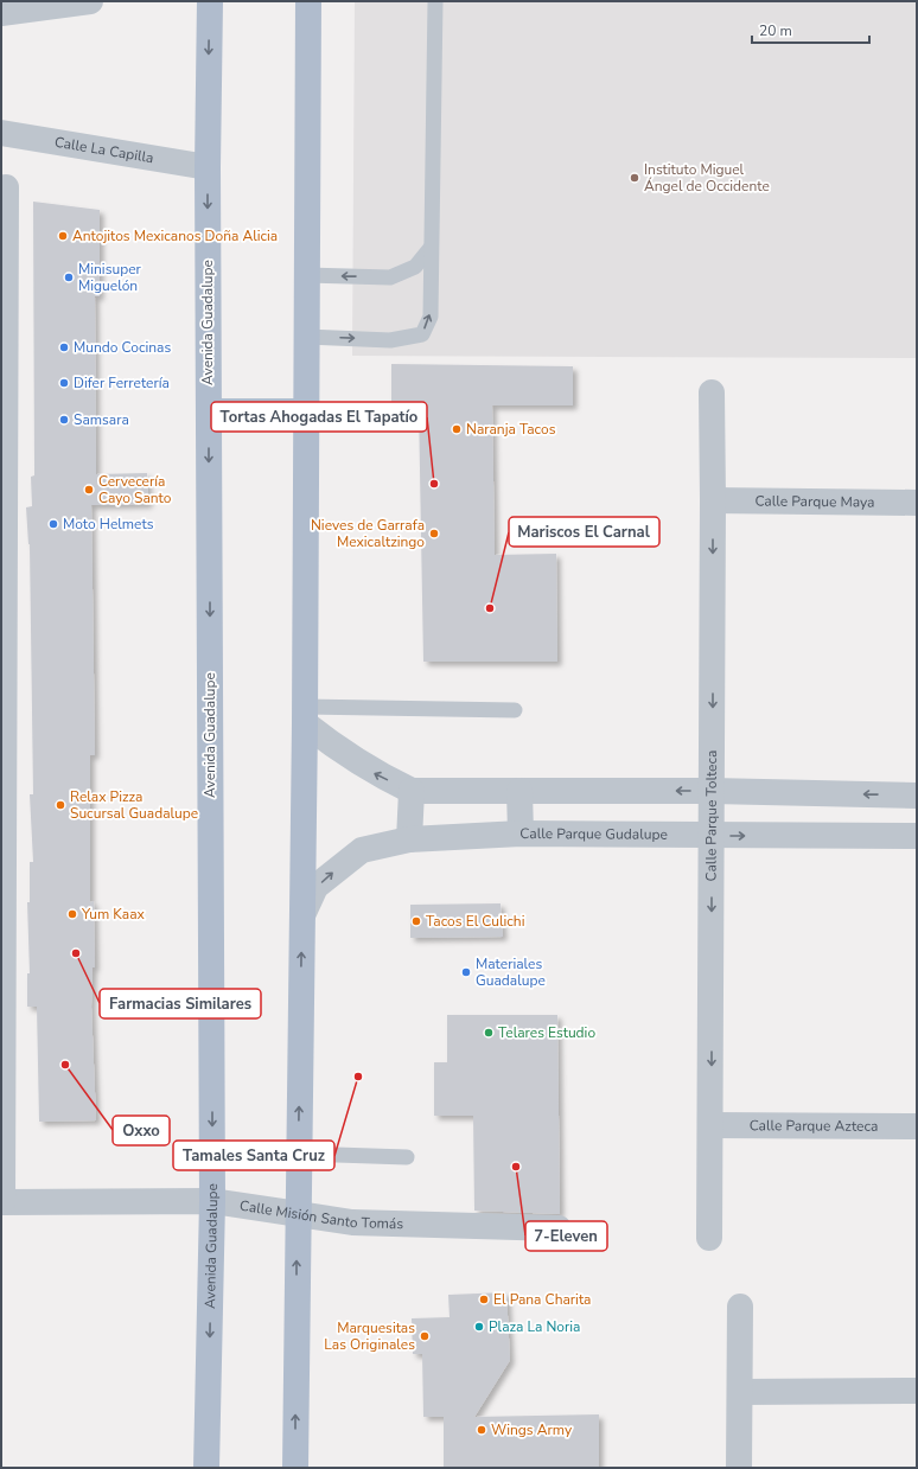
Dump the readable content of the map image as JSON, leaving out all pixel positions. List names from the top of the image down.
{
  "streets": {
    "main road": ["Avenida Guadalupe"],
    "street": [
      "Calle La Capilla",
      "Calle Parque Maya",
      "Calle Parque Tolteca",
      "Calle Parque Gudalupe",
      "Calle Parque Azteca",
      "Calle Misión Santo Tomás"
    ]
  },
  "crossings": [
    ["Calle La Capilla", "Avenida Guadalupe"],
    ["Avenida Guadalupe", "Calle Misión Santo Tomás"],
    ["Calle Parque Maya", "Calle Parque Tolteca"],
    ["Calle Parque Tolteca", "Calle Parque Gudalupe"],
    ["Calle Parque Tolteca", "Calle Parque Azteca"]
  ],
  "one_way": ["Calle Parque Tolteca"],
  "places": [
    "Instituto Miguel Ángel de Occidente",
    "Antojitos Mexicanos Doña Alicia",
    "Minisuper Miguelón",
    "Mundo Cocinas",
    "Difer Ferretería",
    "Samsara",
    "Naranja Tacos",
    "Tortas Ahogadas El Tapatío",
    "Cervecería Cayo Santo",
    "Moto Helmets",
    "Nieves de Garrafa Mexicaltzingo",
    "Mariscos El Carnal",
    "Relax Pizza Sucursal Guadalupe",
    "Yum Kaax",
    "Tacos El Culichi",
    "Farmacias Similares",
    "Materiales Guadalupe",
    "Telares Estudio",
    "Oxxo",
    "Tamales Santa Cruz",
    "7-Eleven",
    "El Pana Charita",
    "Plaza La Noria",
    "Marquesitas Las Originales",
    "Wings Army"
  ],
  "scale_bar": "20 m"
}
